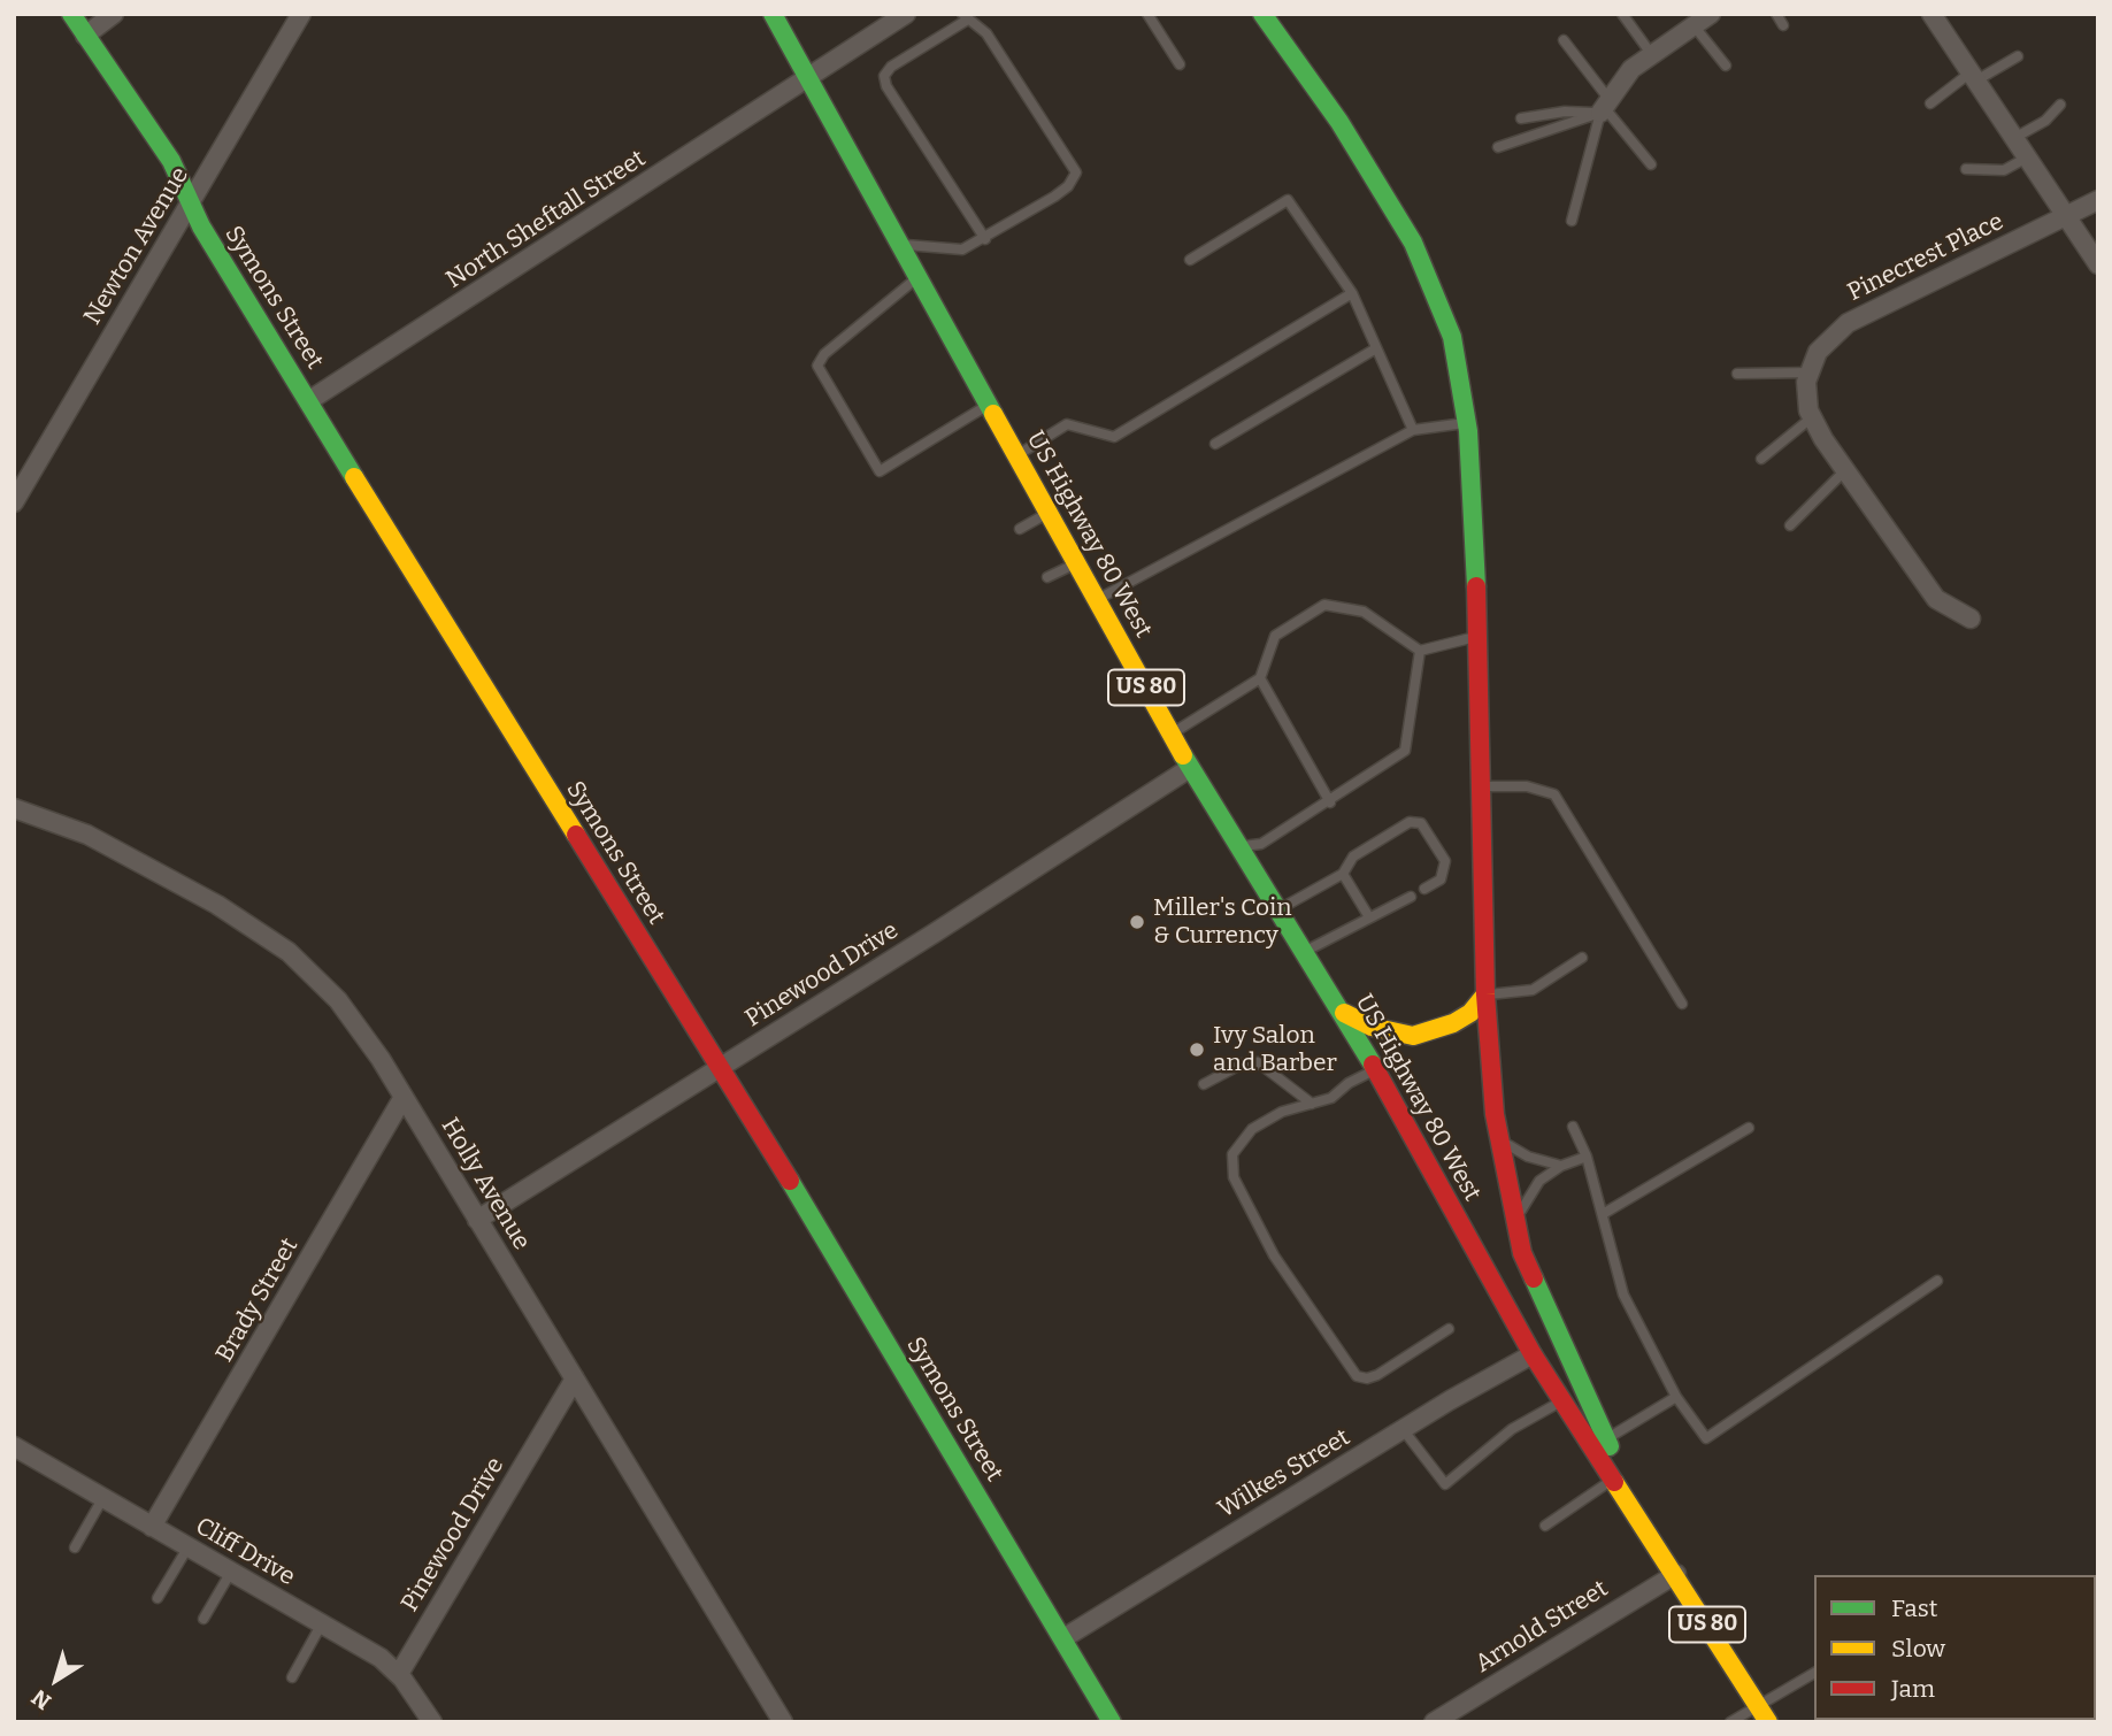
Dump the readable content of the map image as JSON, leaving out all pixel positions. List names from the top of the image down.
{
  "streets": {
    "main road": ["Symons Street", "US Highway 80 West", "US 80"],
    "street": [
      "North Sheftall Street",
      "Newton Avenue",
      "Pinecrest Place",
      "Pinewood Drive",
      "Holly Avenue",
      "Brady Street",
      "Wilkes Street",
      "Cliff Drive",
      "Arnold Street"
    ]
  },
  "crossings": [
    ["North Sheftall Street", "Symons Street"],
    ["North Sheftall Street", "US Highway 80 West"],
    ["Newton Avenue", "Symons Street"],
    ["Symons Street", "Pinewood Drive"],
    ["Symons Street", "Wilkes Street"],
    ["US Highway 80 West", "Pinewood Drive"],
    ["US Highway 80 West", "Wilkes Street"],
    ["US Highway 80 West", "Arnold Street"],
    ["Pinewood Drive", "Holly Avenue"],
    ["Pinewood Drive", "Cliff Drive"],
    ["Holly Avenue", "Brady Street"],
    ["Brady Street", "Cliff Drive"]
  ],
  "places": ["Miller's Coin & Currency", "Ivy Salon and Barber"],
  "legend": ["Fast", "Slow", "Jam"],
  "north": "bottom left"
}
